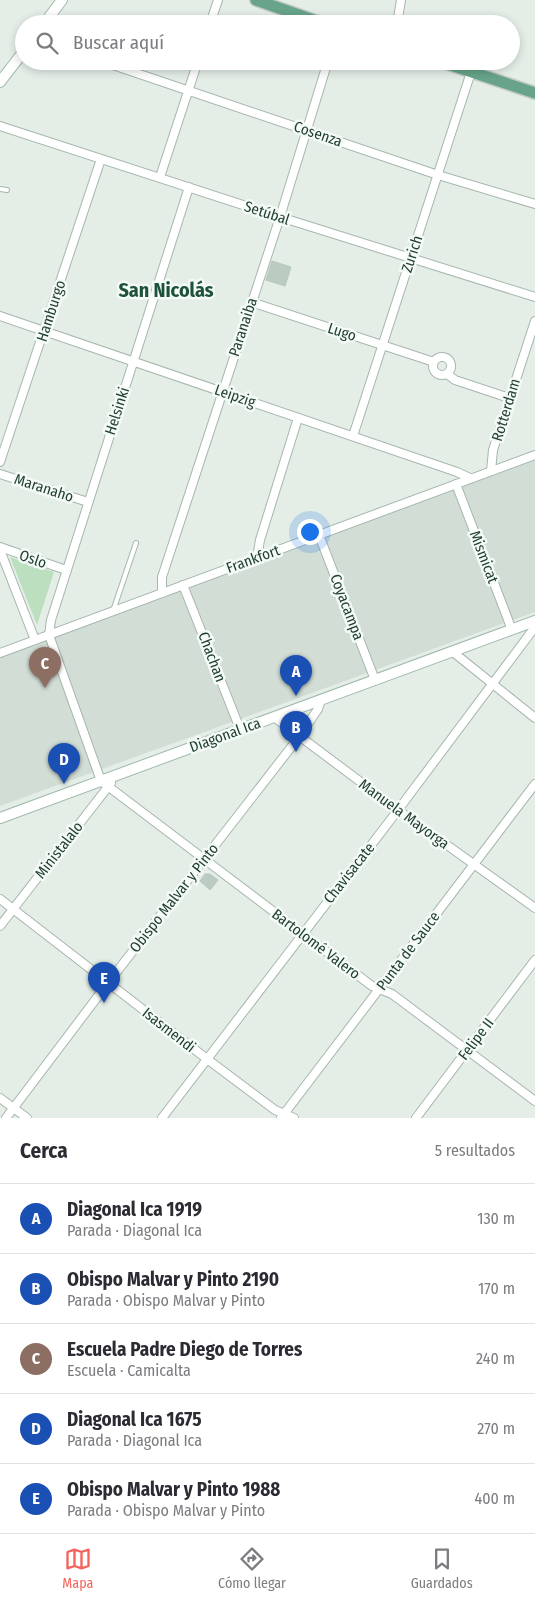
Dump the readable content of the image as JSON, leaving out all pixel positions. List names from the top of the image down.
{
  "streets": {
    "main road": ["Diagonal Ica"],
    "street": [
      "Cosenza",
      "Setúbal",
      "Zurich",
      "Hamburgo",
      "Paranaiba",
      "Lugo",
      "Leipzig",
      "Rotterdam",
      "Helsinki",
      "Maranaho",
      "Mismicat",
      "Oslo",
      "Frankfort",
      "Coyacampa",
      "Chachan",
      "Manuela Mayorga",
      "Ministalalo",
      "Chavisacate",
      "Obispo Malvar y Pinto",
      "Bartolomé Valero",
      "Punta de Sauce",
      "Isasmendi",
      "Felipe II"
    ]
  },
  "crossings": [
    ["Cosenza", "Zurich"],
    ["Cosenza", "Paranaiba"],
    ["Setúbal", "Zurich"],
    ["Setúbal", "Hamburgo"],
    ["Setúbal", "Paranaiba"],
    ["Setúbal", "Helsinki"],
    ["Zurich", "Lugo"],
    ["Zurich", "Leipzig"],
    ["Hamburgo", "Leipzig"],
    ["Paranaiba", "Lugo"],
    ["Paranaiba", "Leipzig"],
    ["Paranaiba", "Frankfort"],
    ["Lugo", "Rotterdam"],
    ["Leipzig", "Helsinki"],
    ["Leipzig", "Frankfort"],
    ["Rotterdam", "Frankfort"],
    ["Helsinki", "Maranaho"],
    ["Helsinki", "Oslo"],
    ["Helsinki", "Frankfort"],
    ["Mismicat", "Frankfort"],
    ["Mismicat", "Diagonal Ica"],
    ["Frankfort", "Coyacampa"],
    ["Frankfort", "Chachan"],
    ["Coyacampa", "Diagonal Ica"],
    ["Chachan", "Diagonal Ica"],
    ["Diagonal Ica", "Manuela Mayorga"],
    ["Diagonal Ica", "Ministalalo"],
    ["Diagonal Ica", "Obispo Malvar y Pinto"],
    ["Diagonal Ica", "Bartolomé Valero"],
    ["Manuela Mayorga", "Chavisacate"],
    ["Manuela Mayorga", "Obispo Malvar y Pinto"],
    ["Manuela Mayorga", "Punta de Sauce"],
    ["Ministalalo", "Bartolomé Valero"],
    ["Ministalalo", "Isasmendi"],
    ["Chavisacate", "Bartolomé Valero"],
    ["Chavisacate", "Isasmendi"],
    ["Obispo Malvar y Pinto", "Bartolomé Valero"],
    ["Obispo Malvar y Pinto", "Isasmendi"],
    ["Bartolomé Valero", "Punta de Sauce"],
    ["Bartolomé Valero", "Felipe II"],
    ["Punta de Sauce", "Isasmendi"]
  ],
  "districts": ["San Nicolás"],
  "page": {
    "search": "Buscar aquí",
    "pins": [
      "C",
      "A",
      "B",
      "D",
      "E"
    ],
    "heading": ["Cerca", "5 resultados"],
    "list": [
      {
        "mark": "A",
        "name": "Diagonal Ica 1919",
        "note": "Parada · Diagonal Ica",
        "value": "130 m"
      },
      {
        "mark": "B",
        "name": "Obispo Malvar y Pinto 2190",
        "note": "Parada · Obispo Malvar y Pinto",
        "value": "170 m"
      },
      {
        "mark": "C",
        "name": "Escuela Padre Diego de Torres",
        "note": "Escuela · Camicalta",
        "value": "240 m"
      },
      {
        "mark": "D",
        "name": "Diagonal Ica 1675",
        "note": "Parada · Diagonal Ica",
        "value": "270 m"
      },
      {
        "mark": "E",
        "name": "Obispo Malvar y Pinto 1988",
        "note": "Parada · Obispo Malvar y Pinto",
        "value": "400 m"
      }
    ],
    "nav": ["Mapa", "Cómo llegar", "Guardados"]
  }
}
